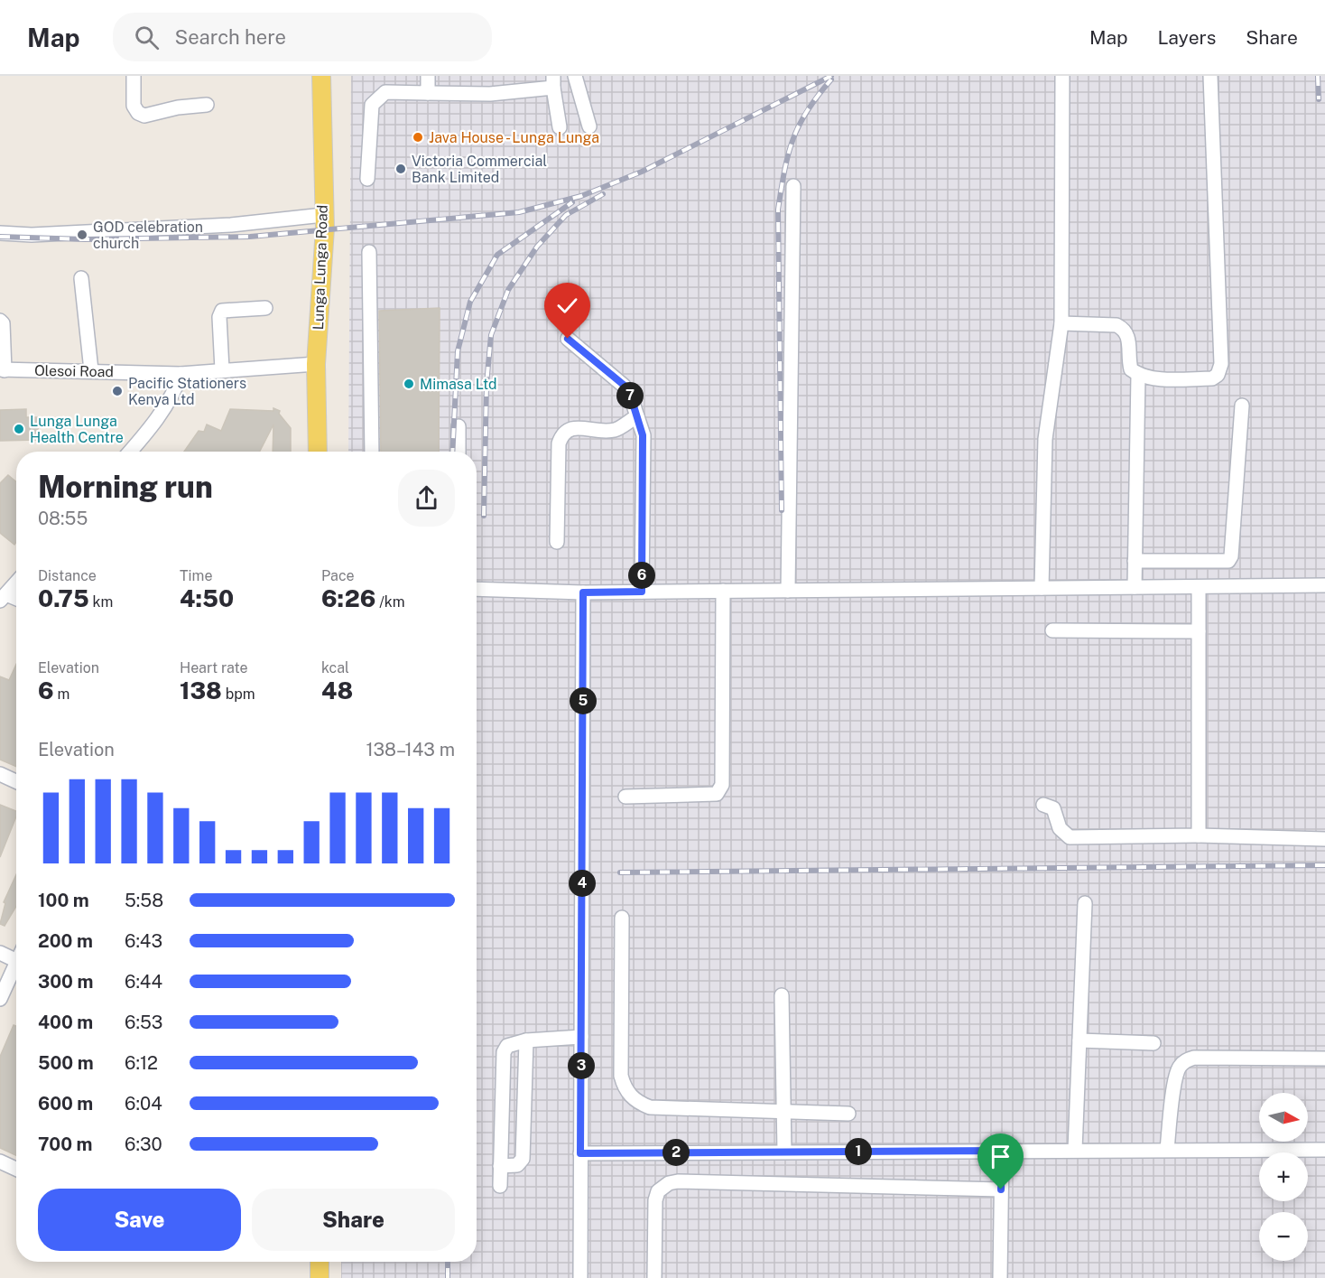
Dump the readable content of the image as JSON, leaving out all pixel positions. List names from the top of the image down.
{
  "streets": {
    "main road": ["Lunga Lunga Road"],
    "street": ["Olesoi Road"]
  },
  "crossings": [
    ["Lunga Lunga Road", "Olesoi Road"]
  ],
  "places": [
    "Java House - Lunga Lunga",
    "Victoria Commercial Bank Limited",
    "GOD celebration church",
    "Mimasa Ltd",
    "Pacific Stationers Kenya Ltd",
    "Lunga Lunga Health Centre"
  ],
  "north": "right",
  "page": {
    "header": "Map",
    "search": "Search here",
    "nav": ["Map", "Layers", "Share"],
    "pins": [
      "7",
      "6",
      "5",
      "4",
      "3",
      "1",
      "2"
    ],
    "heading": ["Morning run", "08:55"],
    "stats": [
      ["Distance", "0.75 km"],
      ["Time", "4:50"],
      ["Pace", "6:26 /km"],
      ["Elevation", "6 m"],
      ["Heart rate", "138 bpm"],
      ["kcal", "48"]
    ],
    "chart": ["Elevation", "138–143 m"],
    "list": [
      {
        "name": "100 m",
        "note": "5:58"
      },
      {
        "name": "200 m",
        "note": "6:43"
      },
      {
        "name": "300 m",
        "note": "6:44"
      },
      {
        "name": "400 m",
        "note": "6:53"
      },
      {
        "name": "500 m",
        "note": "6:12"
      },
      {
        "name": "600 m",
        "note": "6:04"
      },
      {
        "name": "700 m",
        "note": "6:30"
      }
    ],
    "map_buttons": ["+", "−"],
    "buttons": ["Save", "Share"]
  }
}
